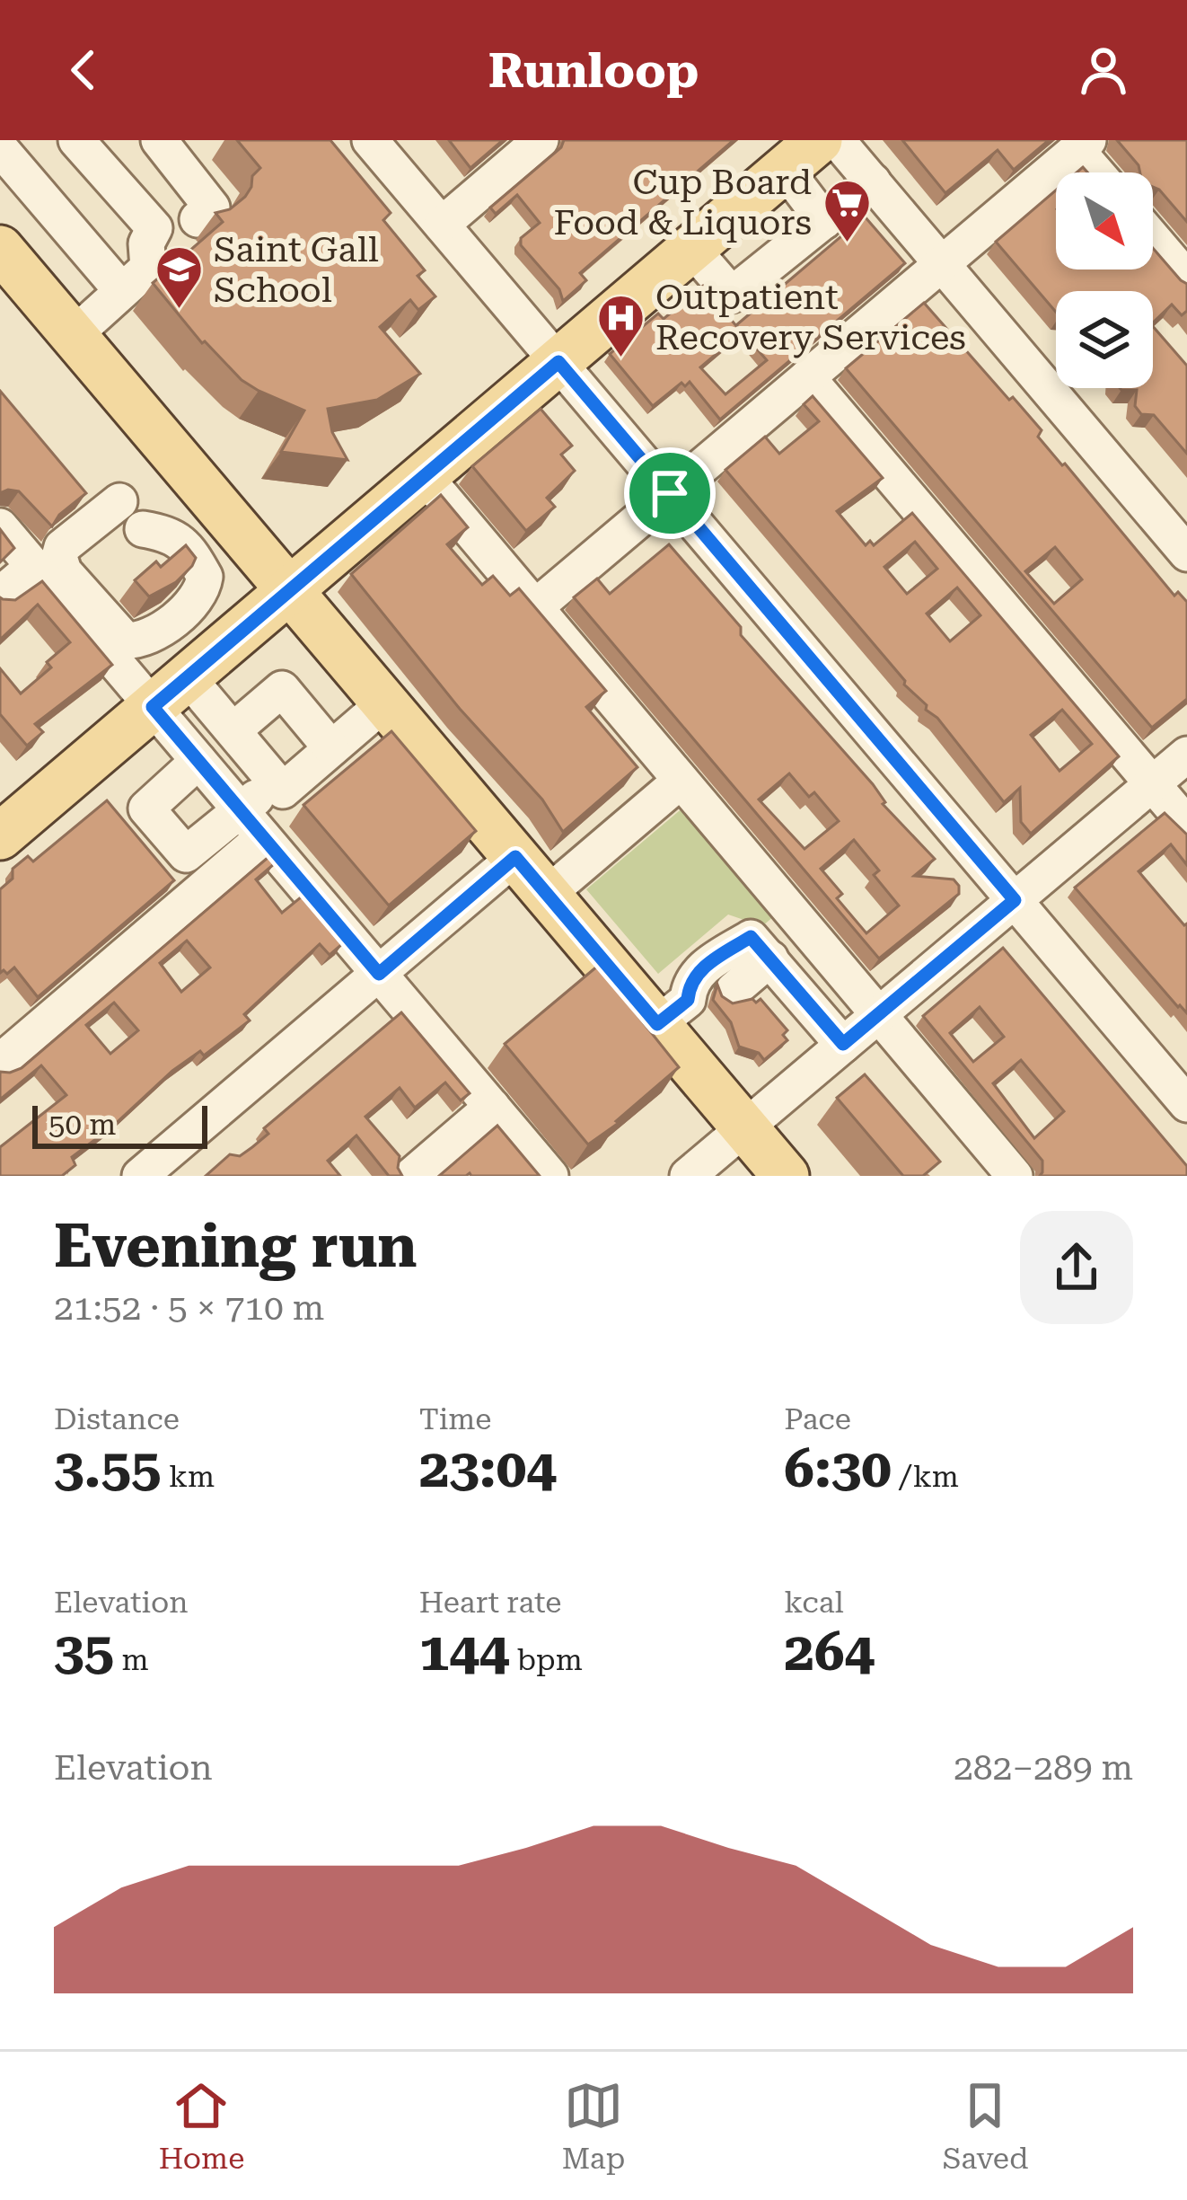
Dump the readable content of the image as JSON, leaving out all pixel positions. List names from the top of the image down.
{
  "places": {
    "supermarket": ["Cup Board Food & Liquors"],
    "school or university": ["Saint Gall School"],
    "hospital": ["Outpatient Recovery Services"]
  },
  "scale_bar": "50 m",
  "north": "bottom right",
  "page": {
    "header": "Runloop",
    "scale": "50 m",
    "heading": ["Evening run", "21:52 · 5 × 710 m"],
    "stats": [
      ["Distance", "3.55 km"],
      ["Time", "23:04"],
      ["Pace", "6:30 /km"],
      ["Elevation", "35 m"],
      ["Heart rate", "144 bpm"],
      ["kcal", "264"]
    ],
    "chart": ["Elevation", "282–289 m"],
    "tabs": ["Home", "Map", "Saved"]
  }
}
